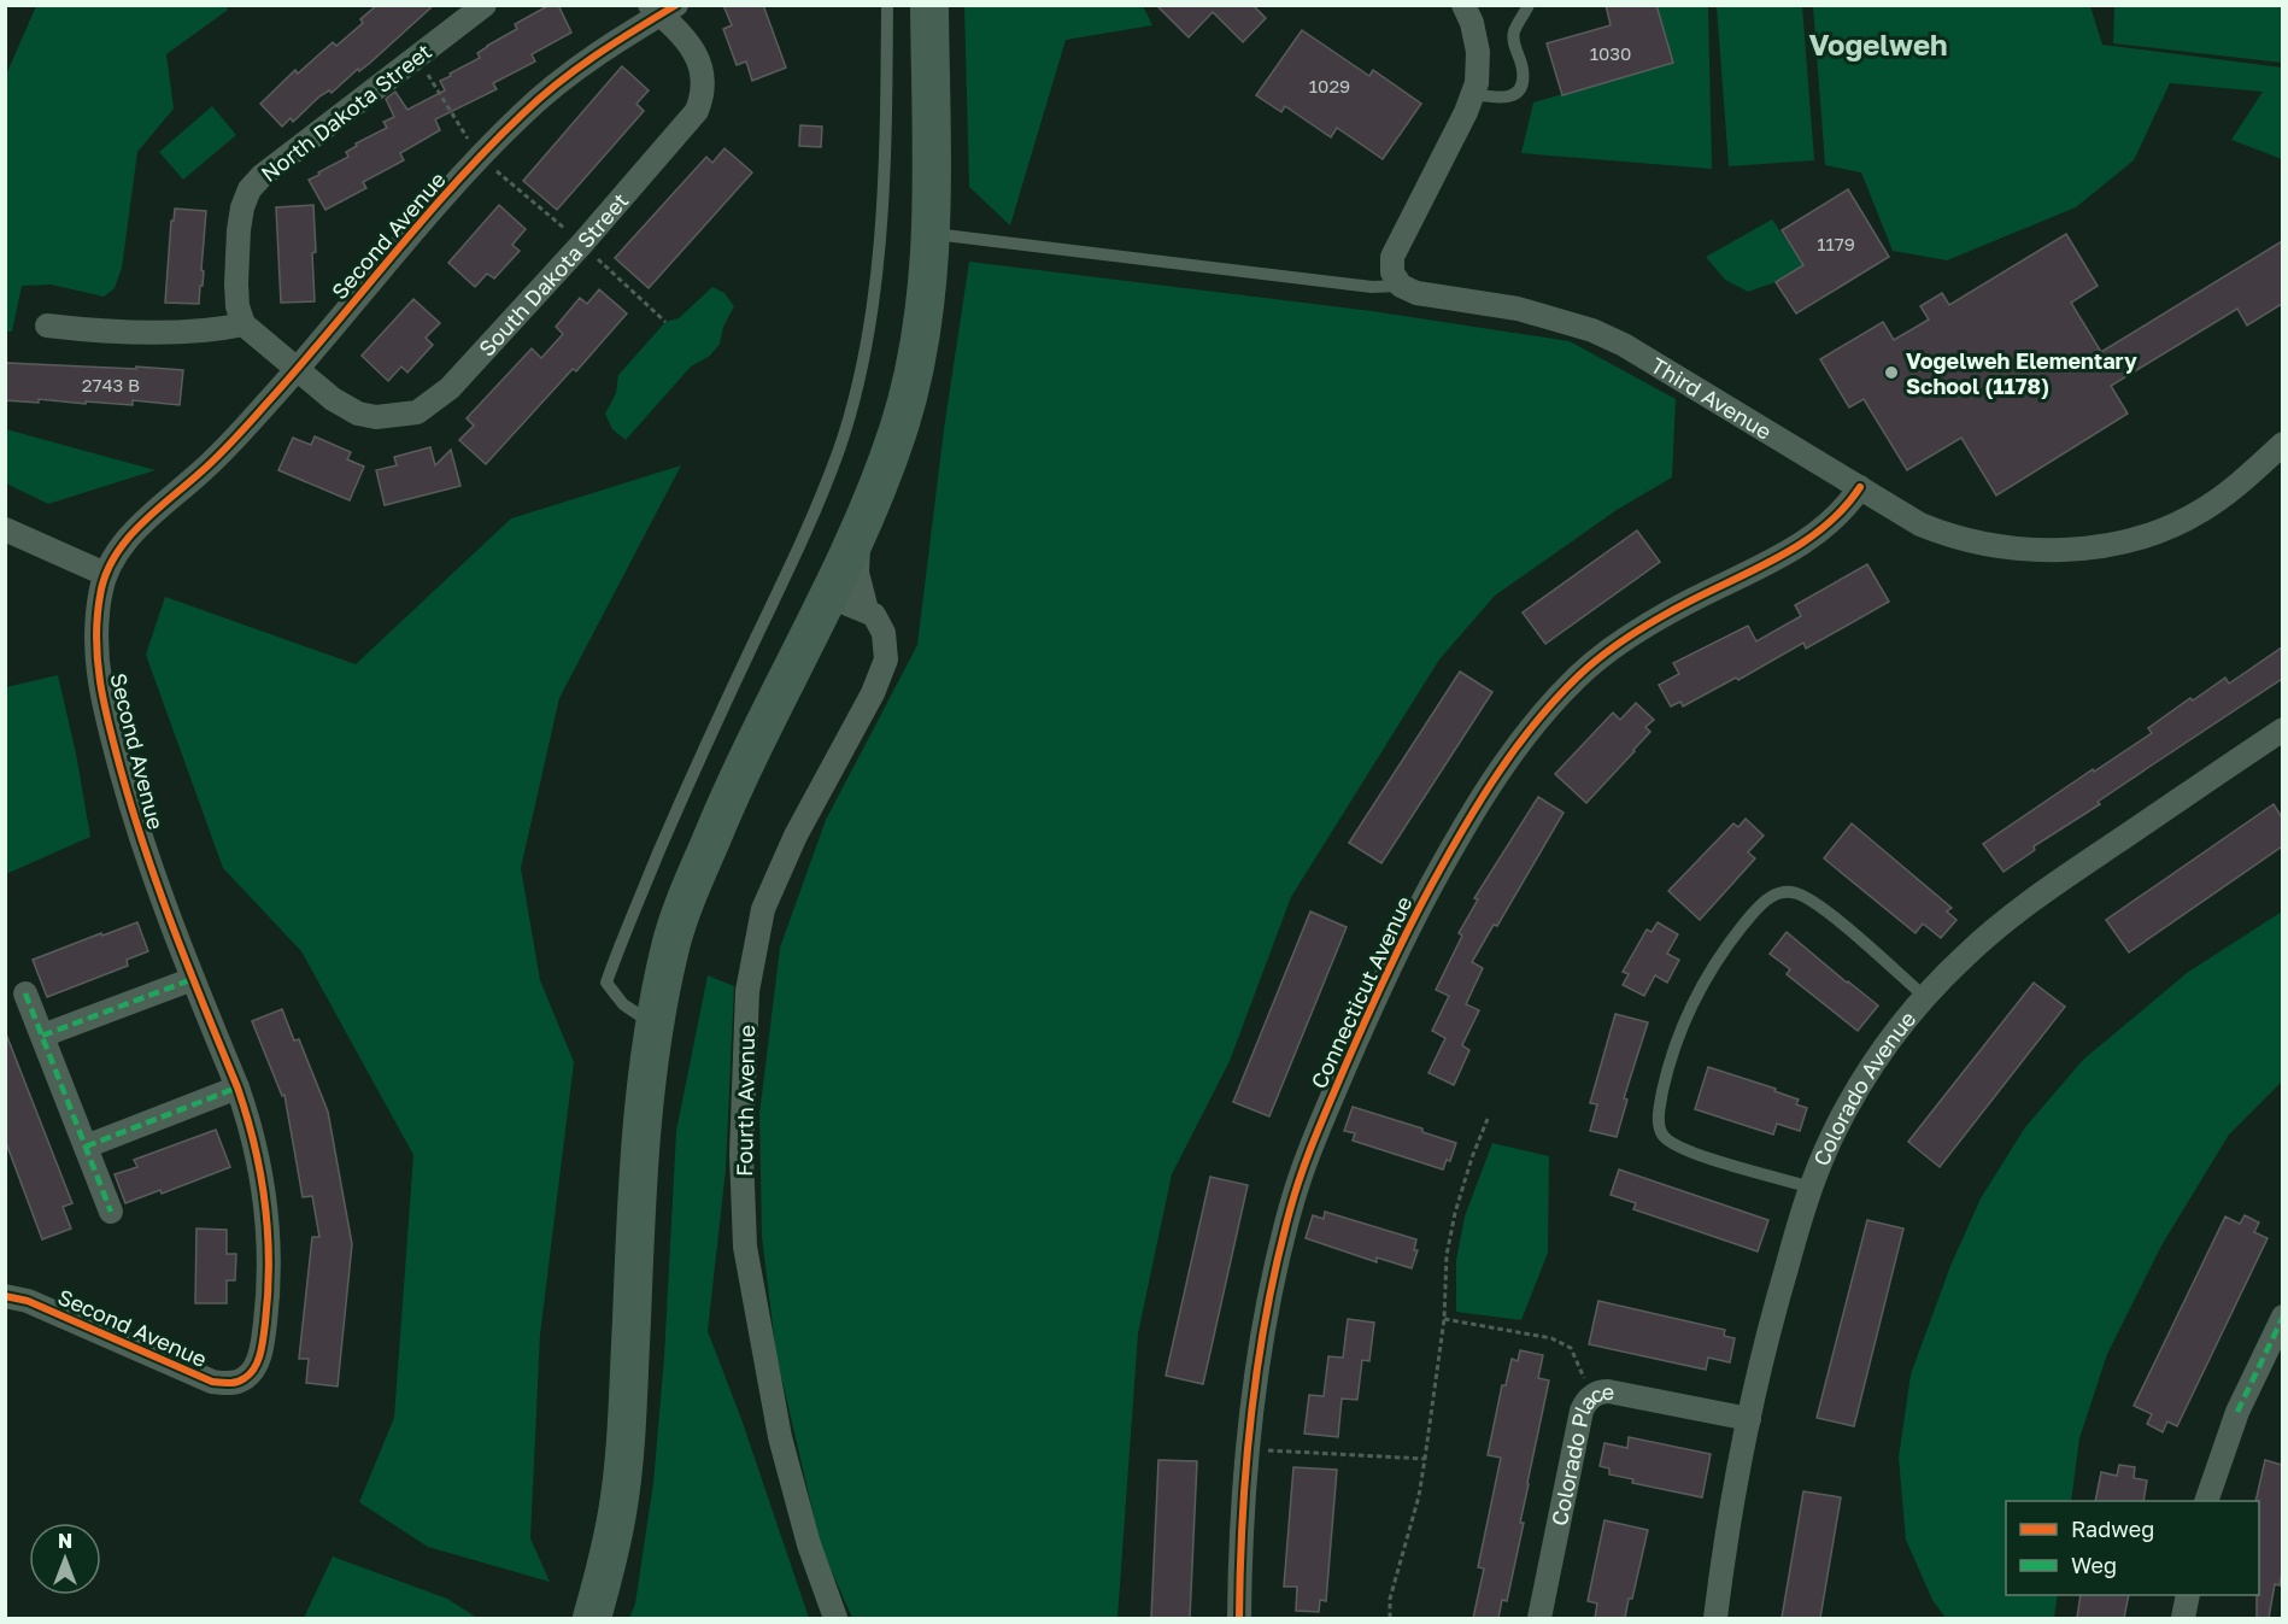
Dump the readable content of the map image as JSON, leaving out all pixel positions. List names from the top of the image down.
{
  "streets": {
    "street": [
      "North Dakota Street",
      "Second Avenue",
      "South Dakota Street",
      "Third Avenue",
      "Connecticut Avenue",
      "Colorado Avenue",
      "Fourth Avenue",
      "Colorado Place"
    ]
  },
  "crossings": [
    ["Second Avenue", "South Dakota Street"],
    ["Third Avenue", "Connecticut Avenue"],
    ["Colorado Avenue", "Colorado Place"]
  ],
  "districts": ["Vogelweh"],
  "places": ["Vogelweh Elementary School (1178)"],
  "house_numbers": [
    "1030",
    "1029",
    "1179",
    "2743 B"
  ],
  "legend": ["Radweg", "Weg"],
  "north": "top"
}
